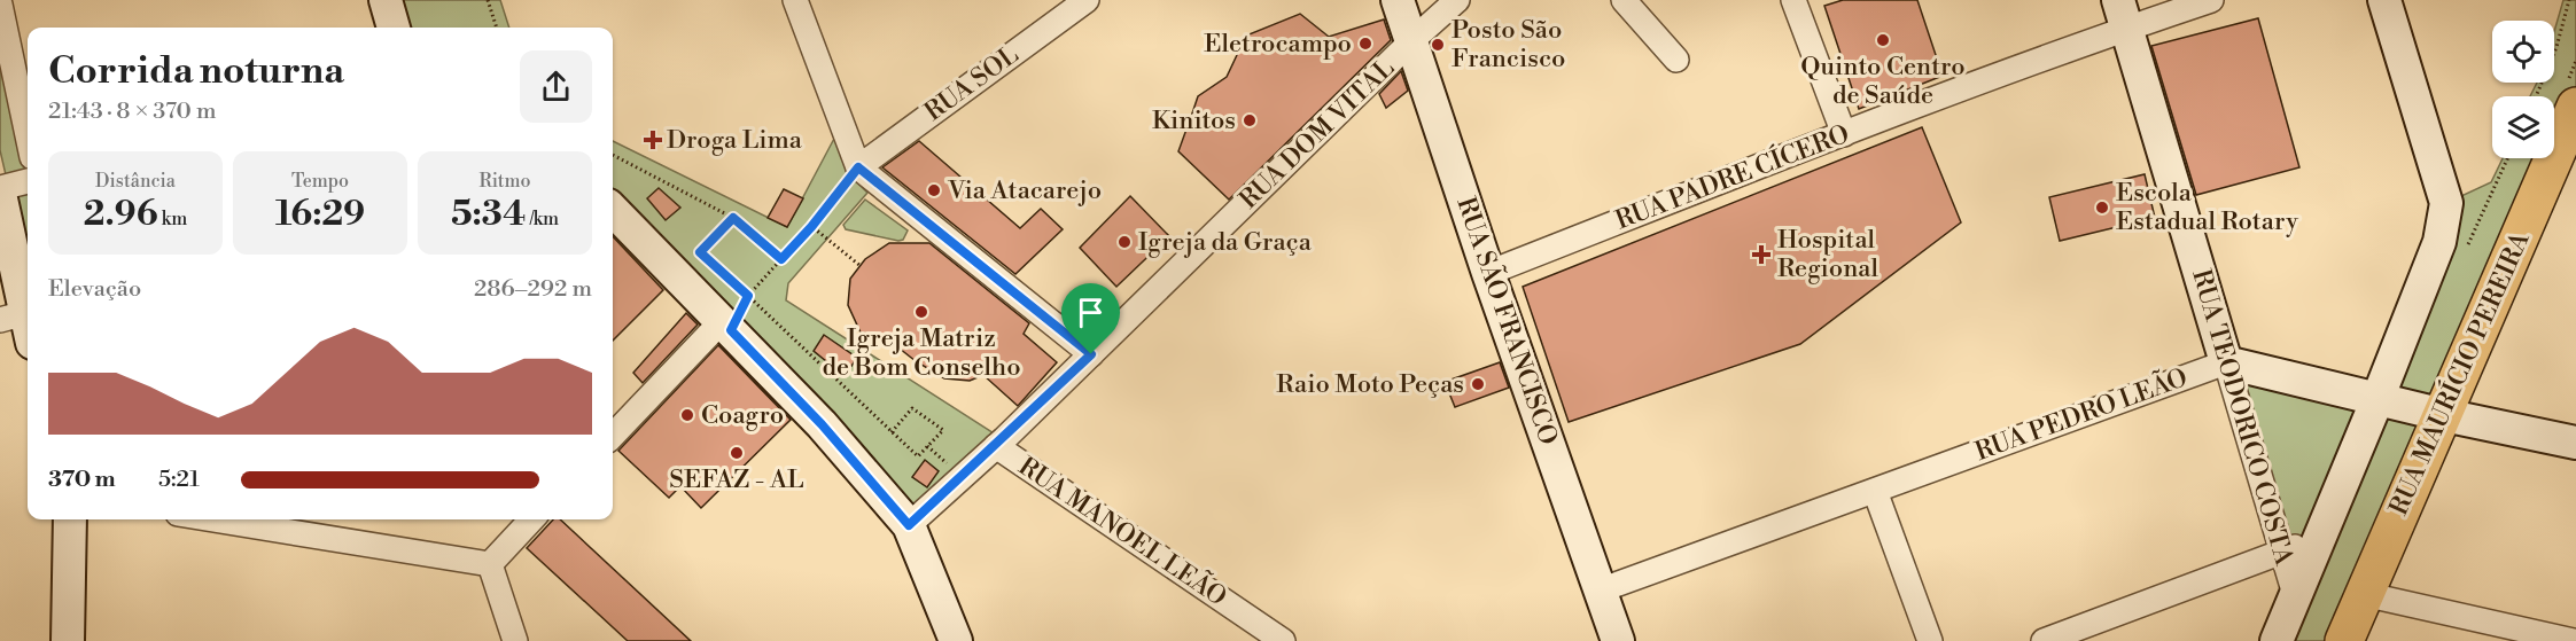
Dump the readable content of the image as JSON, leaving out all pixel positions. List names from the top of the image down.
{
  "streets": {
    "main road": ["RUA MAURÍCIO PEREIRA"],
    "street": [
      "RUA SOL",
      "RUA DOM VITAL",
      "RUA PADRE CÍCERO",
      "RUA SÃO FRANCISCO",
      "RUA PEDRO LEÃO",
      "RUA TEODORICO COSTA",
      "RUA MANOEL LEÃO"
    ]
  },
  "crossings": [
    ["RUA DOM VITAL", "RUA SÃO FRANCISCO"],
    ["RUA DOM VITAL", "RUA MANOEL LEÃO"],
    ["RUA PADRE CÍCERO", "RUA SÃO FRANCISCO"],
    ["RUA PADRE CÍCERO", "RUA TEODORICO COSTA"],
    ["RUA SÃO FRANCISCO", "RUA PEDRO LEÃO"],
    ["RUA PEDRO LEÃO", "RUA TEODORICO COSTA"]
  ],
  "places": {
    "other": [
      "Quinto Centro de Saúde",
      "Eletrocampo",
      "Posto São Francisco",
      "Kinitos",
      "Via Atacarejo",
      "Escola Estadual Rotary",
      "Igreja da Graça",
      "Igreja Matriz de Bom Conselho",
      "Raio Moto Peças",
      "Coagro",
      "SEFAZ - AL"
    ],
    "health": ["Droga Lima", "Hospital Regional"]
  },
  "page": {
    "heading": ["Corrida noturna", "21:43 · 8 × 370 m"],
    "stats": [
      ["Distância", "2.96 km"],
      ["Tempo", "16:29"],
      ["Ritmo", "5:34 /km"]
    ],
    "chart": ["Elevação", "286–292 m"],
    "list": [
      {
        "name": "370 m",
        "note": "5:21"
      }
    ]
  }
}
